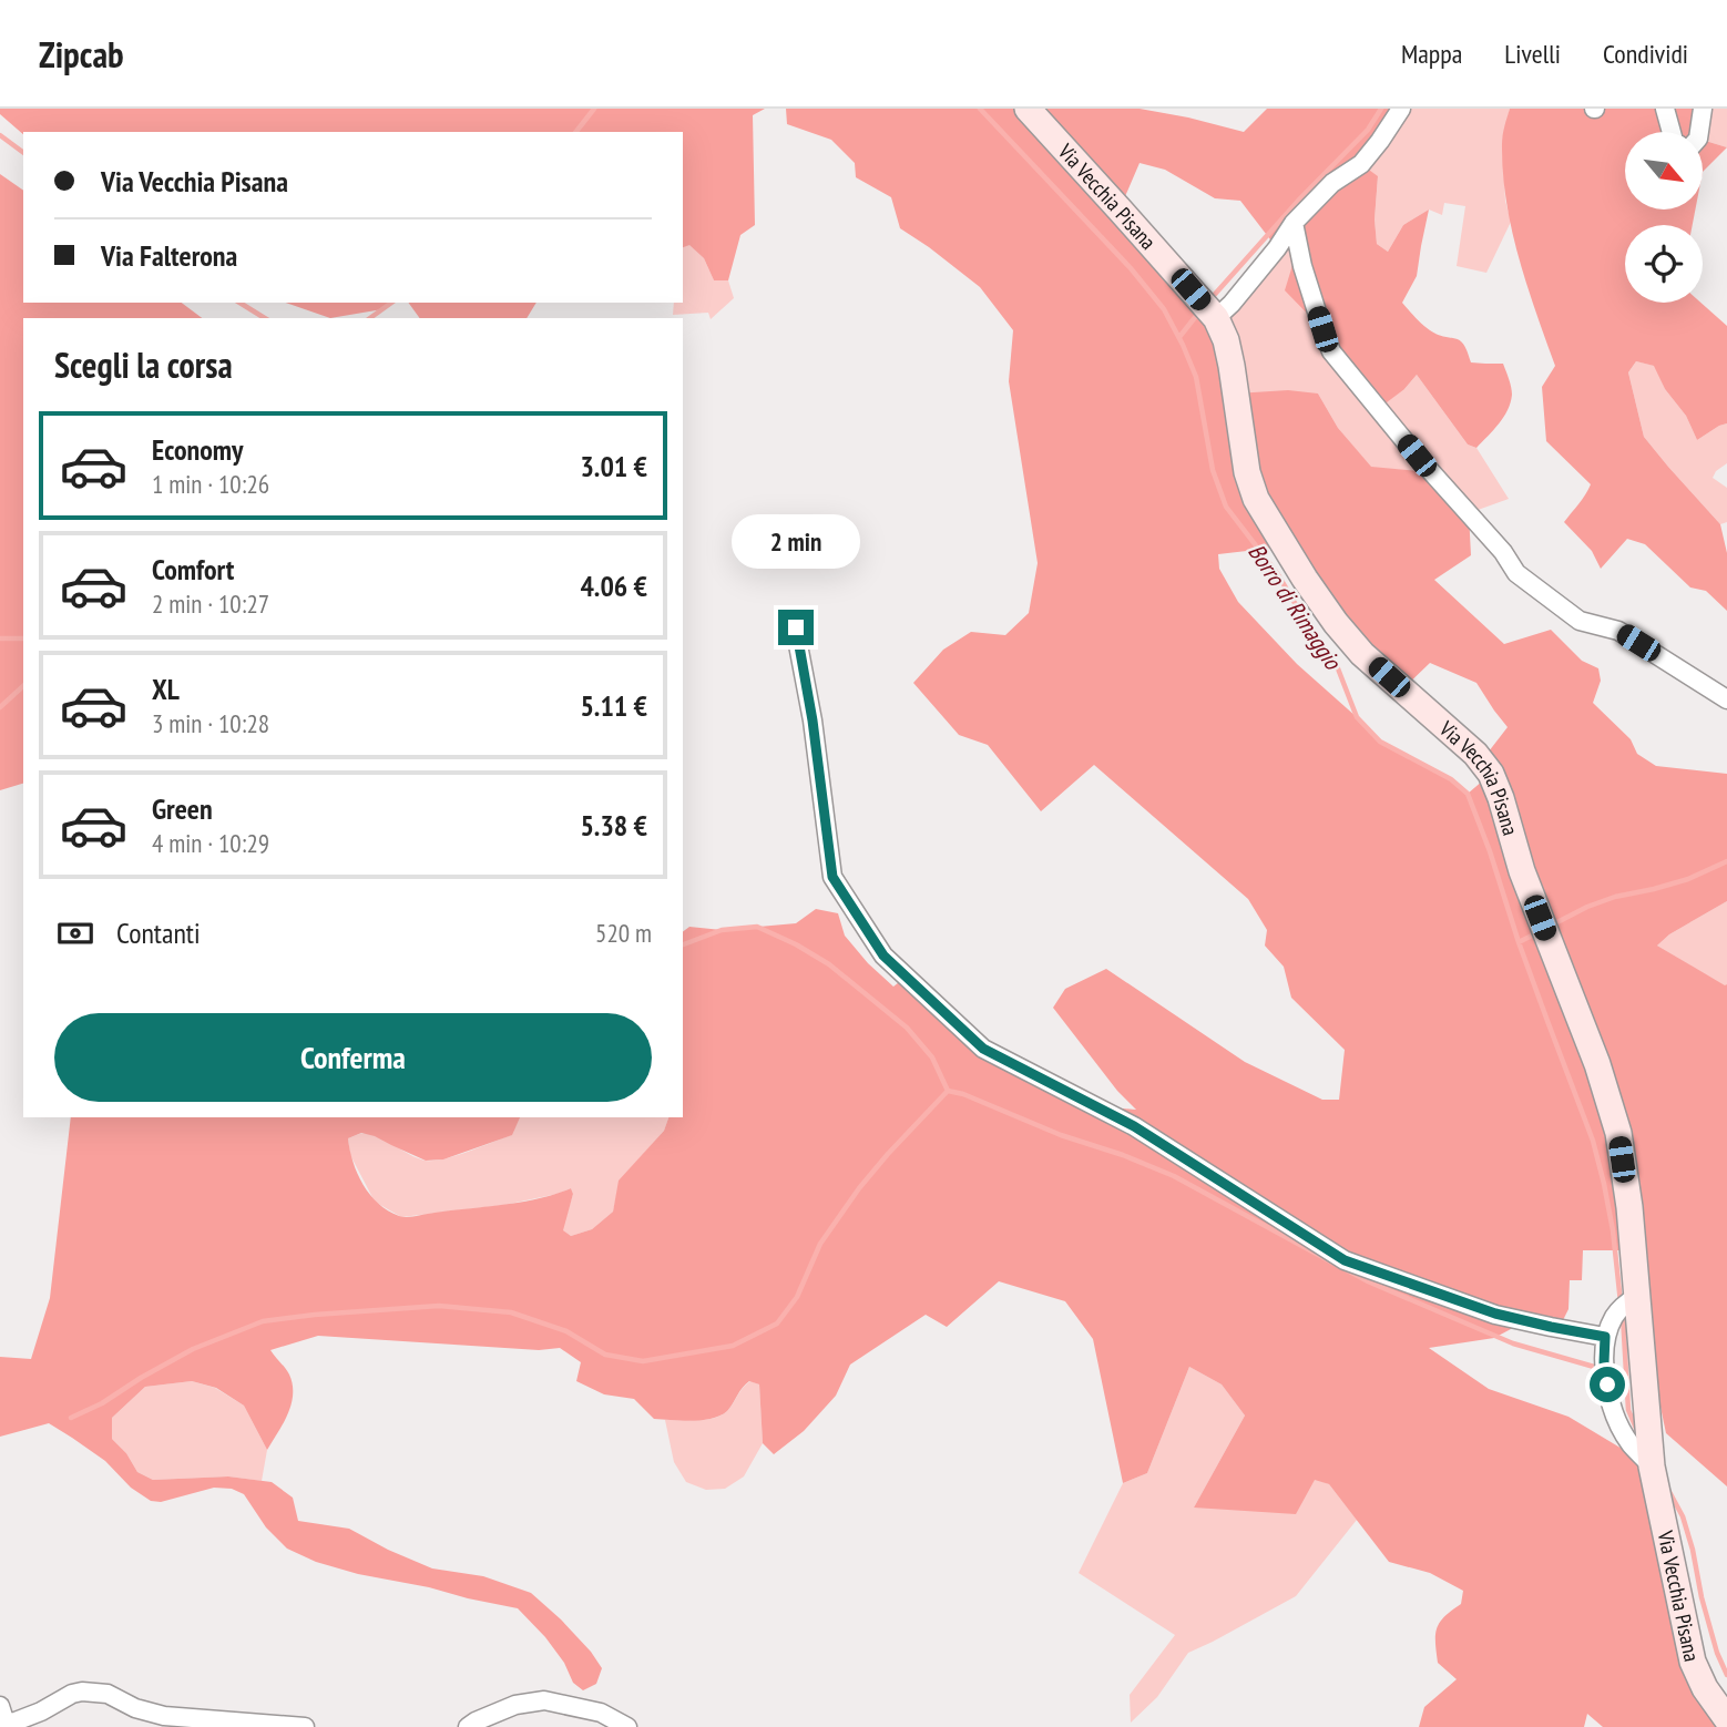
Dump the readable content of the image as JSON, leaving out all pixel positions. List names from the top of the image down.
{
  "streets": {
    "main road": ["Via Vecchia Pisana"]
  },
  "water": ["Borro di Rimaggio"],
  "north": "bottom right",
  "page": {
    "header": "Zipcab",
    "nav": ["Mappa", "Livelli", "Condividi"],
    "banner": ["Via Vecchia Pisana", "Via Falterona"],
    "heading": "Scegli la corsa",
    "list": [
      {
        "name": "Economy",
        "note": "1 min · 10:26",
        "value": "3.01 €"
      },
      {
        "name": "Comfort",
        "note": "2 min · 10:27",
        "value": "4.06 €"
      },
      {
        "name": "XL",
        "note": "3 min · 10:28",
        "value": "5.11 €"
      },
      {
        "name": "Green",
        "note": "4 min · 10:29",
        "value": "5.38 €"
      }
    ],
    "bubble": "2 min",
    "pay": ["Contanti", "520 m"],
    "buttons": "Conferma"
  }
}
